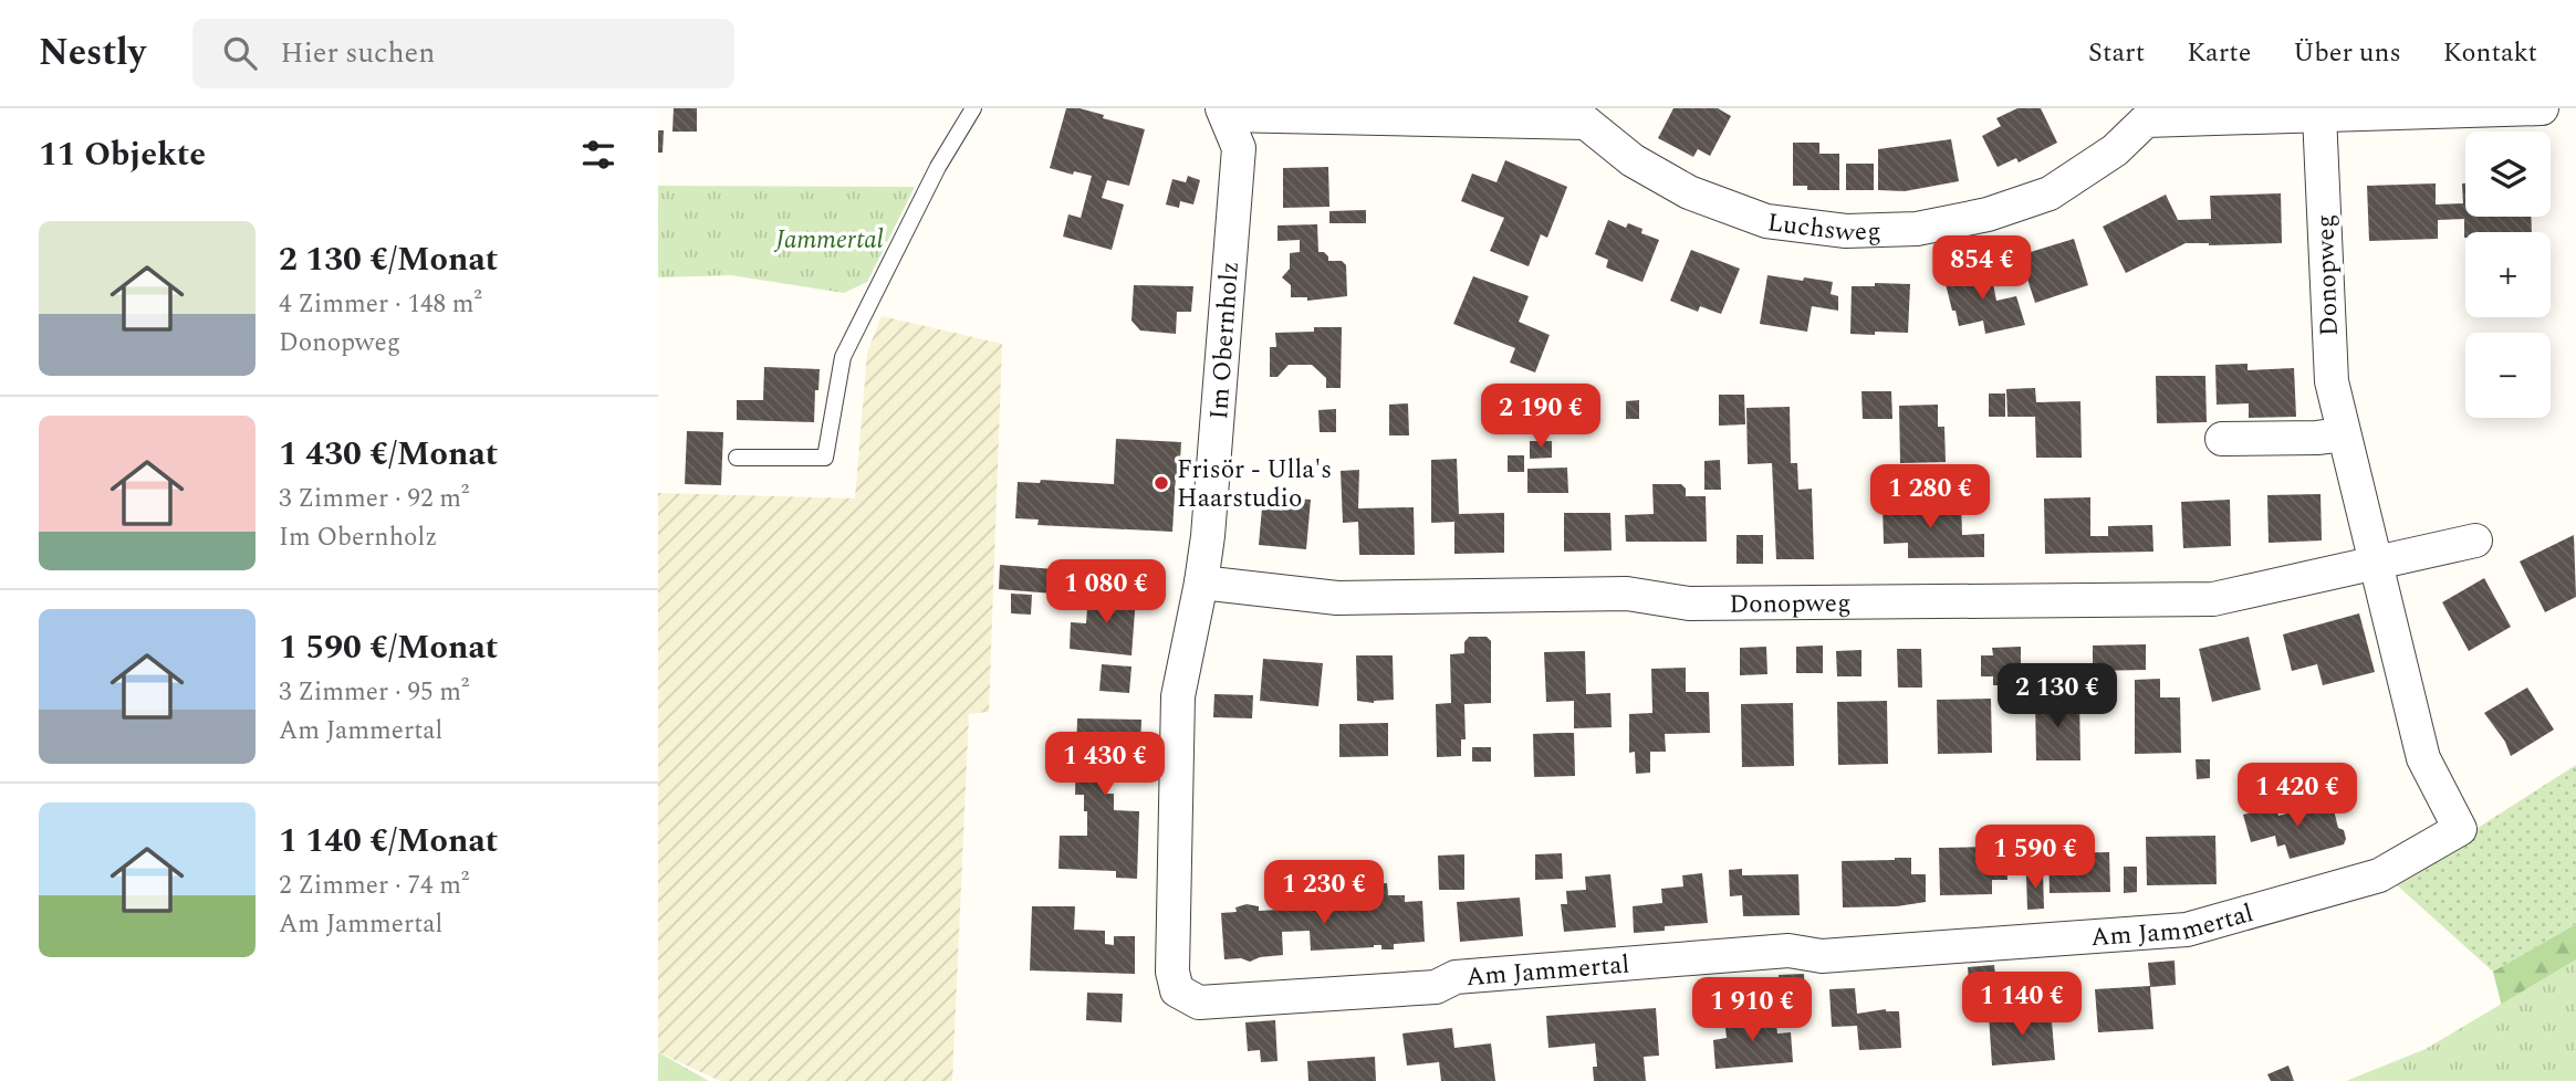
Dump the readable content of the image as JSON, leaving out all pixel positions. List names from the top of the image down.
{
  "streets": {
    "street": [
      "Luchsweg",
      "Donopweg",
      "Im Obernholz",
      "Am Jammertal"
    ]
  },
  "crossings": [
    ["Luchsweg", "Donopweg"],
    ["Donopweg", "Im Obernholz"],
    ["Donopweg", "Am Jammertal"],
    ["Im Obernholz", "Am Jammertal"]
  ],
  "parks": ["Jammertal"],
  "places": ["Frisör - Ulla's Haarstudio"],
  "page": {
    "header": "Nestly",
    "search": "Hier suchen",
    "nav": [
      "Start",
      "Karte",
      "Über uns",
      "Kontakt"
    ],
    "heading": "11 Objekte",
    "map_buttons": ["+", "−"],
    "list": [
      {
        "name": "2 130 €/Monat",
        "note": "4 Zimmer · 148 m² · Donopweg"
      },
      {
        "name": "1 430 €/Monat",
        "note": "3 Zimmer · 92 m² · Im Obernholz"
      },
      {
        "name": "1 590 €/Monat",
        "note": "3 Zimmer · 95 m² · Am Jammertal"
      },
      {
        "name": "1 140 €/Monat",
        "note": "2 Zimmer · 74 m² · Am Jammertal"
      }
    ],
    "price": [
      "854 €",
      "2 190 €",
      "1 280 €",
      "1 080 €",
      "2 130 €",
      "1 430 €",
      "1 420 €",
      "1 590 €",
      "1 230 €",
      "1 140 €",
      "1 910 €"
    ]
  }
}
